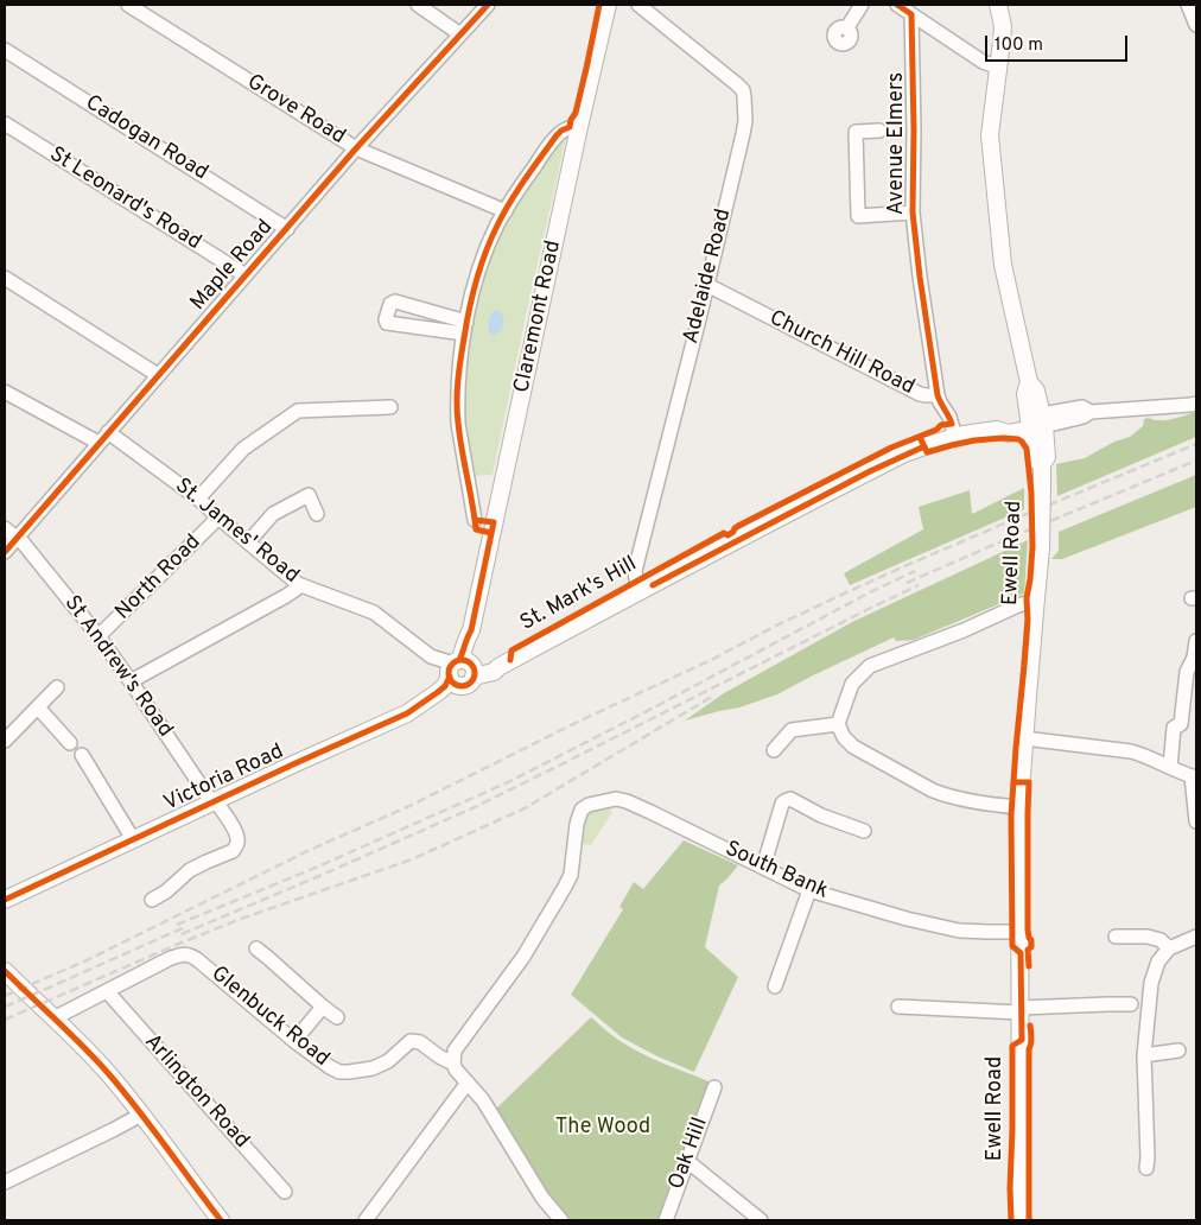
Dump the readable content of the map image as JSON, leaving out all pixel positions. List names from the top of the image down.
{
  "streets": {
    "main road": [
      "Claremont Road",
      "Ewell Road",
      "St. Mark's Hill",
      "Victoria Road"
    ],
    "street": [
      "Grove Road",
      "Cadogan Road",
      "Avenue Elmers",
      "St Leonard's Road",
      "Maple Road",
      "Adelaide Road",
      "Church Hill Road",
      "St. James' Road",
      "North Road",
      "St Andrew's Road",
      "South Bank",
      "Glenbuck Road",
      "Arlington Road",
      "Oak Hill"
    ]
  },
  "crossings": [
    ["Grove Road", "Maple Road"],
    ["Cadogan Road", "Maple Road"],
    ["Avenue Elmers", "Church Hill Road"],
    ["St Leonard's Road", "Maple Road"],
    ["Maple Road", "St. James' Road"],
    ["Maple Road", "St Andrew's Road"],
    ["Adelaide Road", "Church Hill Road"],
    ["Adelaide Road", "St. Mark's Hill"],
    ["Claremont Road", "St. James' Road"],
    ["Claremont Road", "St. Mark's Hill"],
    ["Claremont Road", "Victoria Road"],
    ["Church Hill Road", "St. Mark's Hill"],
    ["St. James' Road", "North Road"],
    ["St. James' Road", "St. Mark's Hill"],
    ["St. James' Road", "Victoria Road"],
    ["Ewell Road", "St. Mark's Hill"],
    ["Ewell Road", "South Bank"],
    ["North Road", "St Andrew's Road"],
    ["St. Mark's Hill", "Victoria Road"],
    ["St Andrew's Road", "Victoria Road"],
    ["South Bank", "Glenbuck Road"],
    ["Glenbuck Road", "Arlington Road"]
  ],
  "parks": ["The Wood"],
  "scale_bar": "100 m"
}
